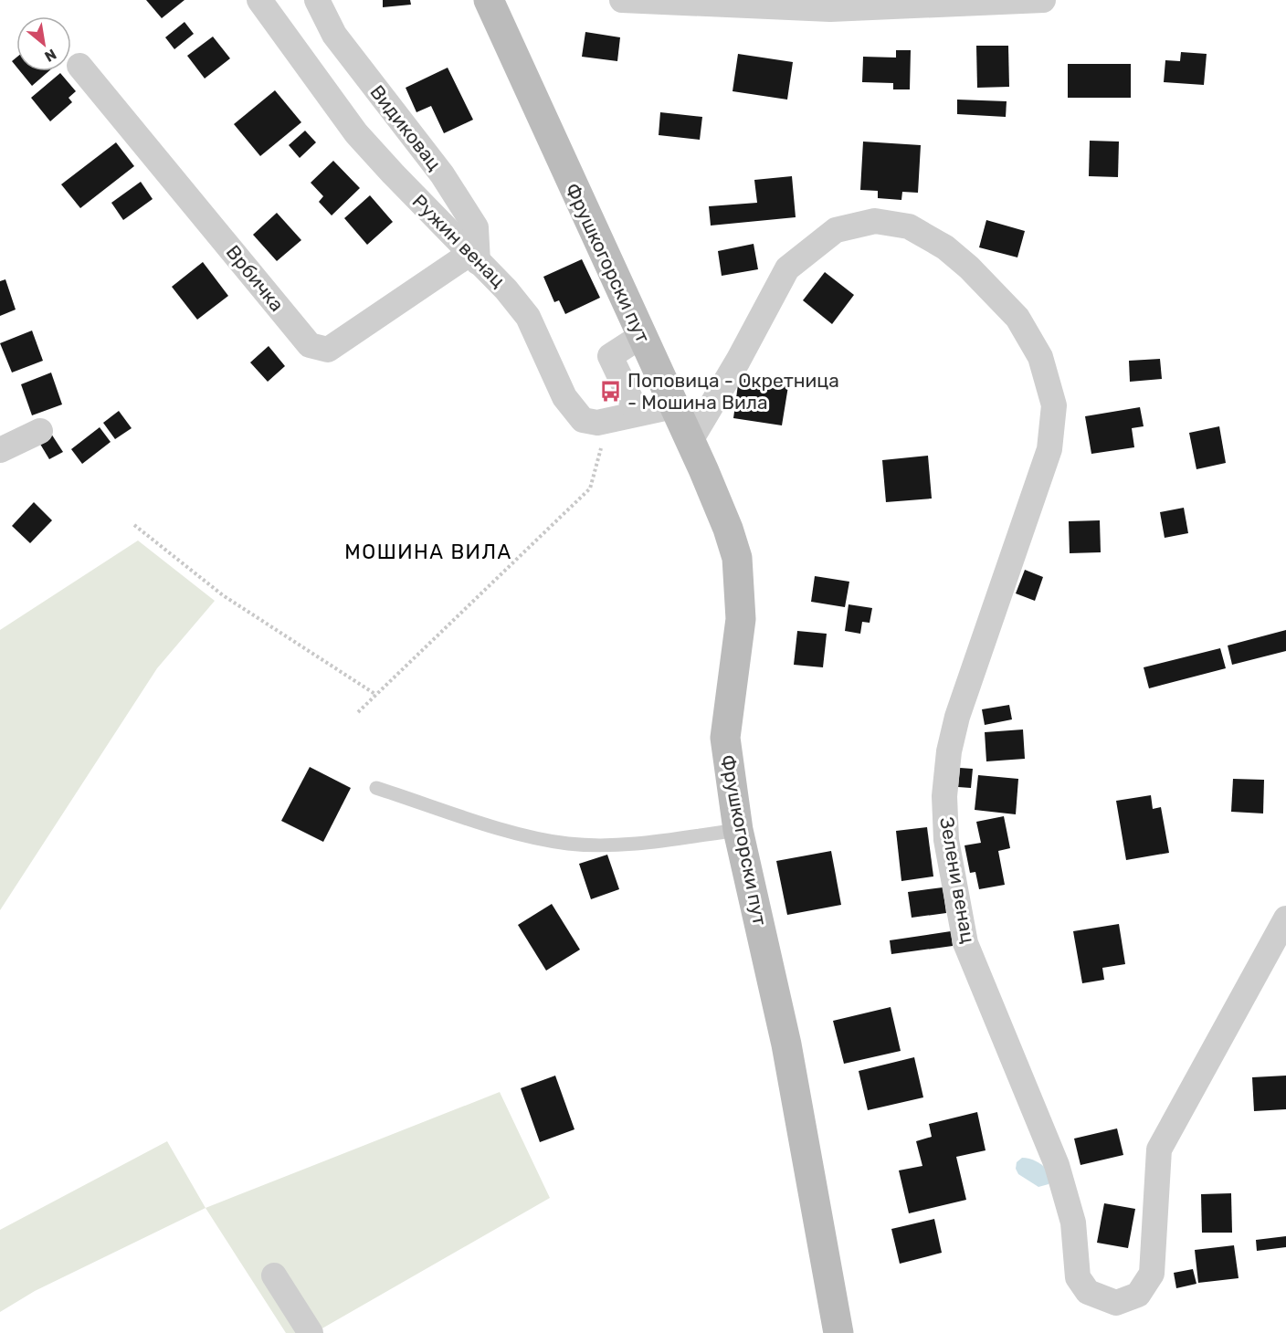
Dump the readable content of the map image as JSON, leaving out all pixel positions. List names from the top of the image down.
{
  "streets": {
    "street": [
      "Видиковац",
      "Ружин венац",
      "Фрушкогорски пут",
      "Врбичка",
      "Зелени венац"
    ]
  },
  "crossings": [
    ["Видиковац", "Ружин венац"],
    ["Видиковац", "Врбичка"],
    ["Ружин венац", "Фрушкогорски пут"],
    ["Ружин венац", "Врбичка"],
    ["Фрушкогорски пут", "Зелени венац"]
  ],
  "districts": ["МОШИНА ВИЛА"],
  "places": {
    "bus stop": ["Поповица - Окретница - Мошина Вила"]
  },
  "north": "bottom right"
}
